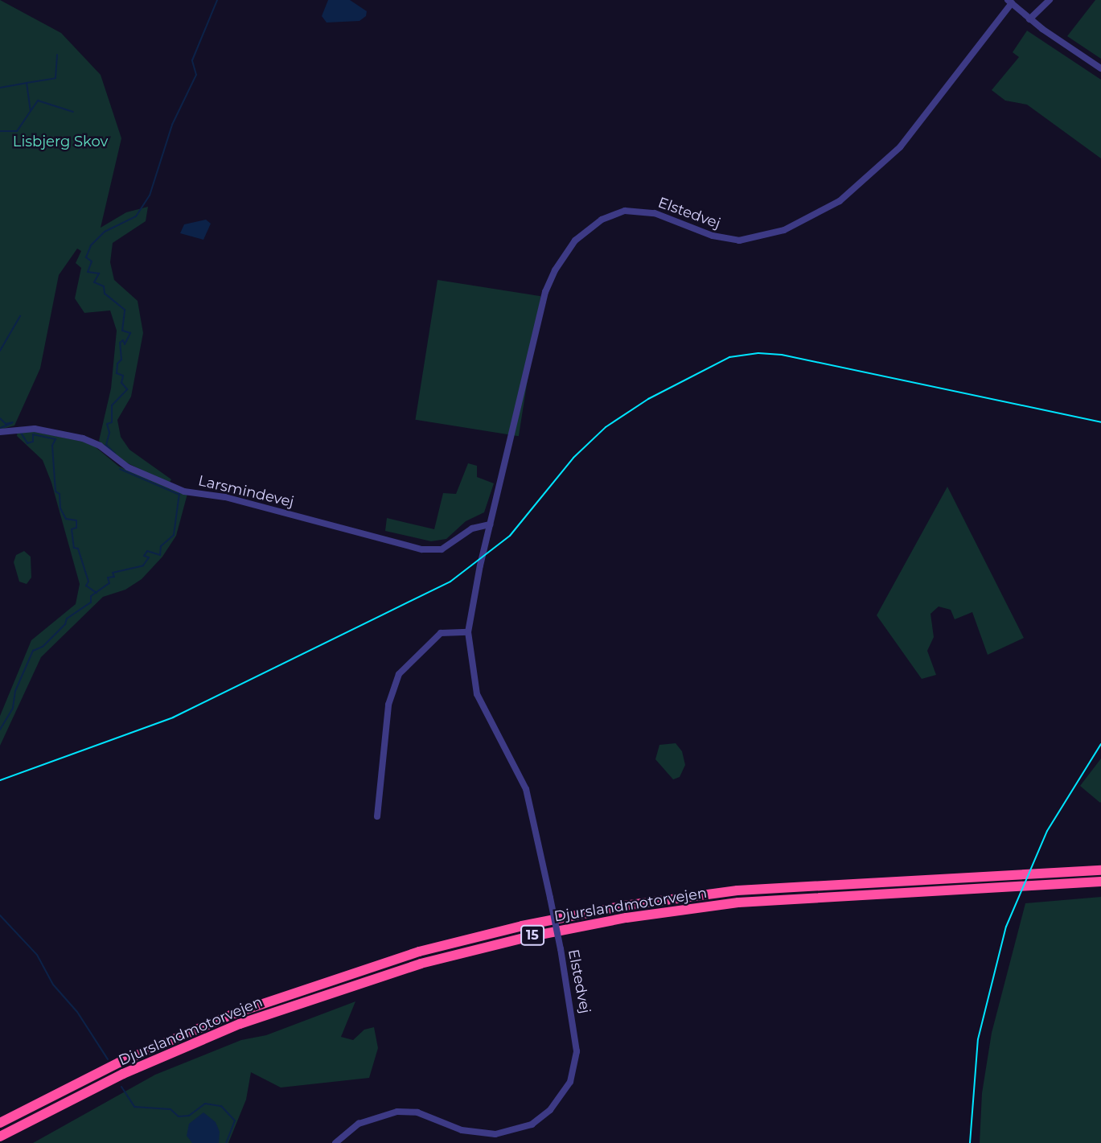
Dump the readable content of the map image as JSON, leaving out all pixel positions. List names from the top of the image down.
{
  "streets": {
    "highway": ["Djurslandmotorvejen", "15"],
    "street": ["Elstedvej", "Larsmindevej"]
  },
  "crossings": [
    ["Elstedvej", "Larsmindevej"]
  ],
  "parks": ["Lisbjerg Skov"]
}
